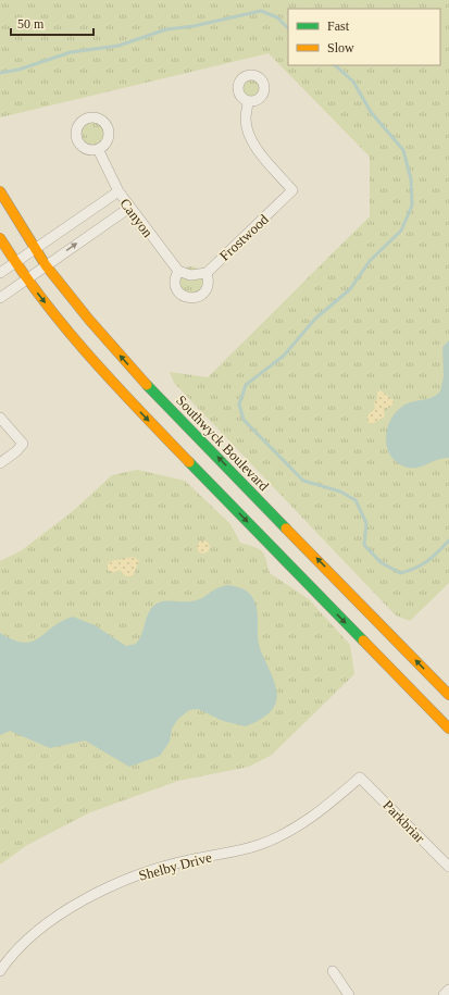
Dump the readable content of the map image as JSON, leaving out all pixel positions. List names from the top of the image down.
{
  "streets": {
    "street": [
      "Canyon",
      "Frostwood",
      "Southwyck Boulevard",
      "Parkbriar",
      "Shelby Drive"
    ]
  },
  "crossings": [
    ["Parkbriar", "Shelby Drive"]
  ],
  "legend": ["Fast", "Slow"],
  "scale_bar": "50 m"
}
